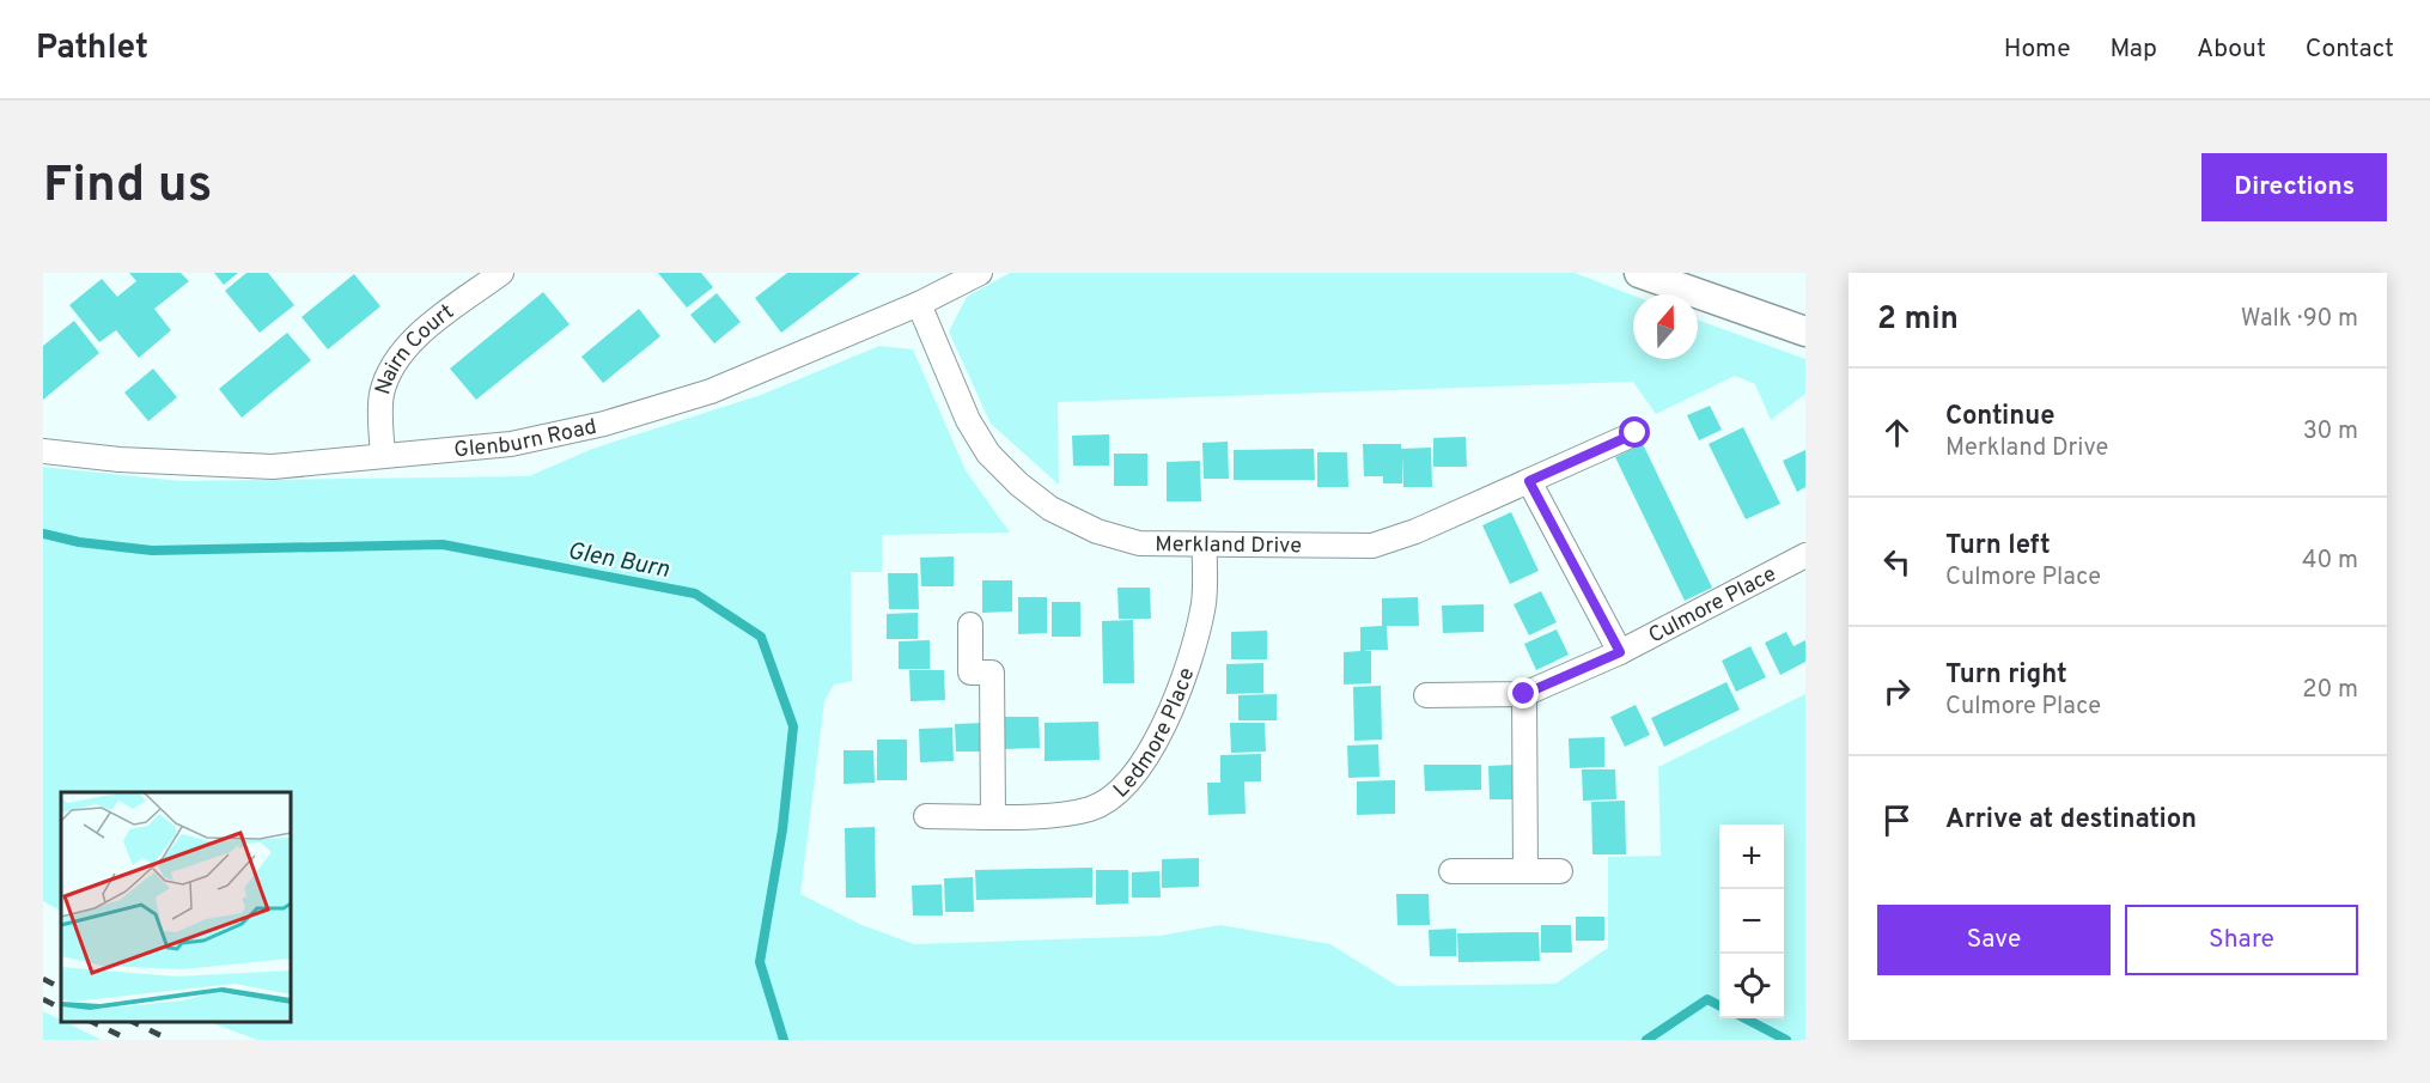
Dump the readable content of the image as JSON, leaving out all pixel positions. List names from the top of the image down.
{
  "streets": {
    "street": [
      "Nairn Court",
      "Glenburn Road",
      "Merkland Drive",
      "Culmore Place",
      "Ledmore Place"
    ]
  },
  "crossings": [
    ["Nairn Court", "Glenburn Road"],
    ["Glenburn Road", "Merkland Drive"],
    ["Merkland Drive", "Ledmore Place"]
  ],
  "water": ["Glen Burn"],
  "north": "top",
  "page": {
    "header": "Pathlet",
    "nav": [
      "Home",
      "Map",
      "About",
      "Contact"
    ],
    "buttons": [
      "Directions",
      ["Save", "Share"]
    ],
    "title": "Find us",
    "heading": ["2 min", "Walk · 90 m"],
    "list": [
      ["Continue", "Merkland Drive", "30 m"],
      ["Turn left", "Culmore Place", "40 m"],
      ["Turn right", "Culmore Place", "20 m"],
      "Arrive at destination"
    ],
    "map_buttons": ["+", "−"]
  }
}
